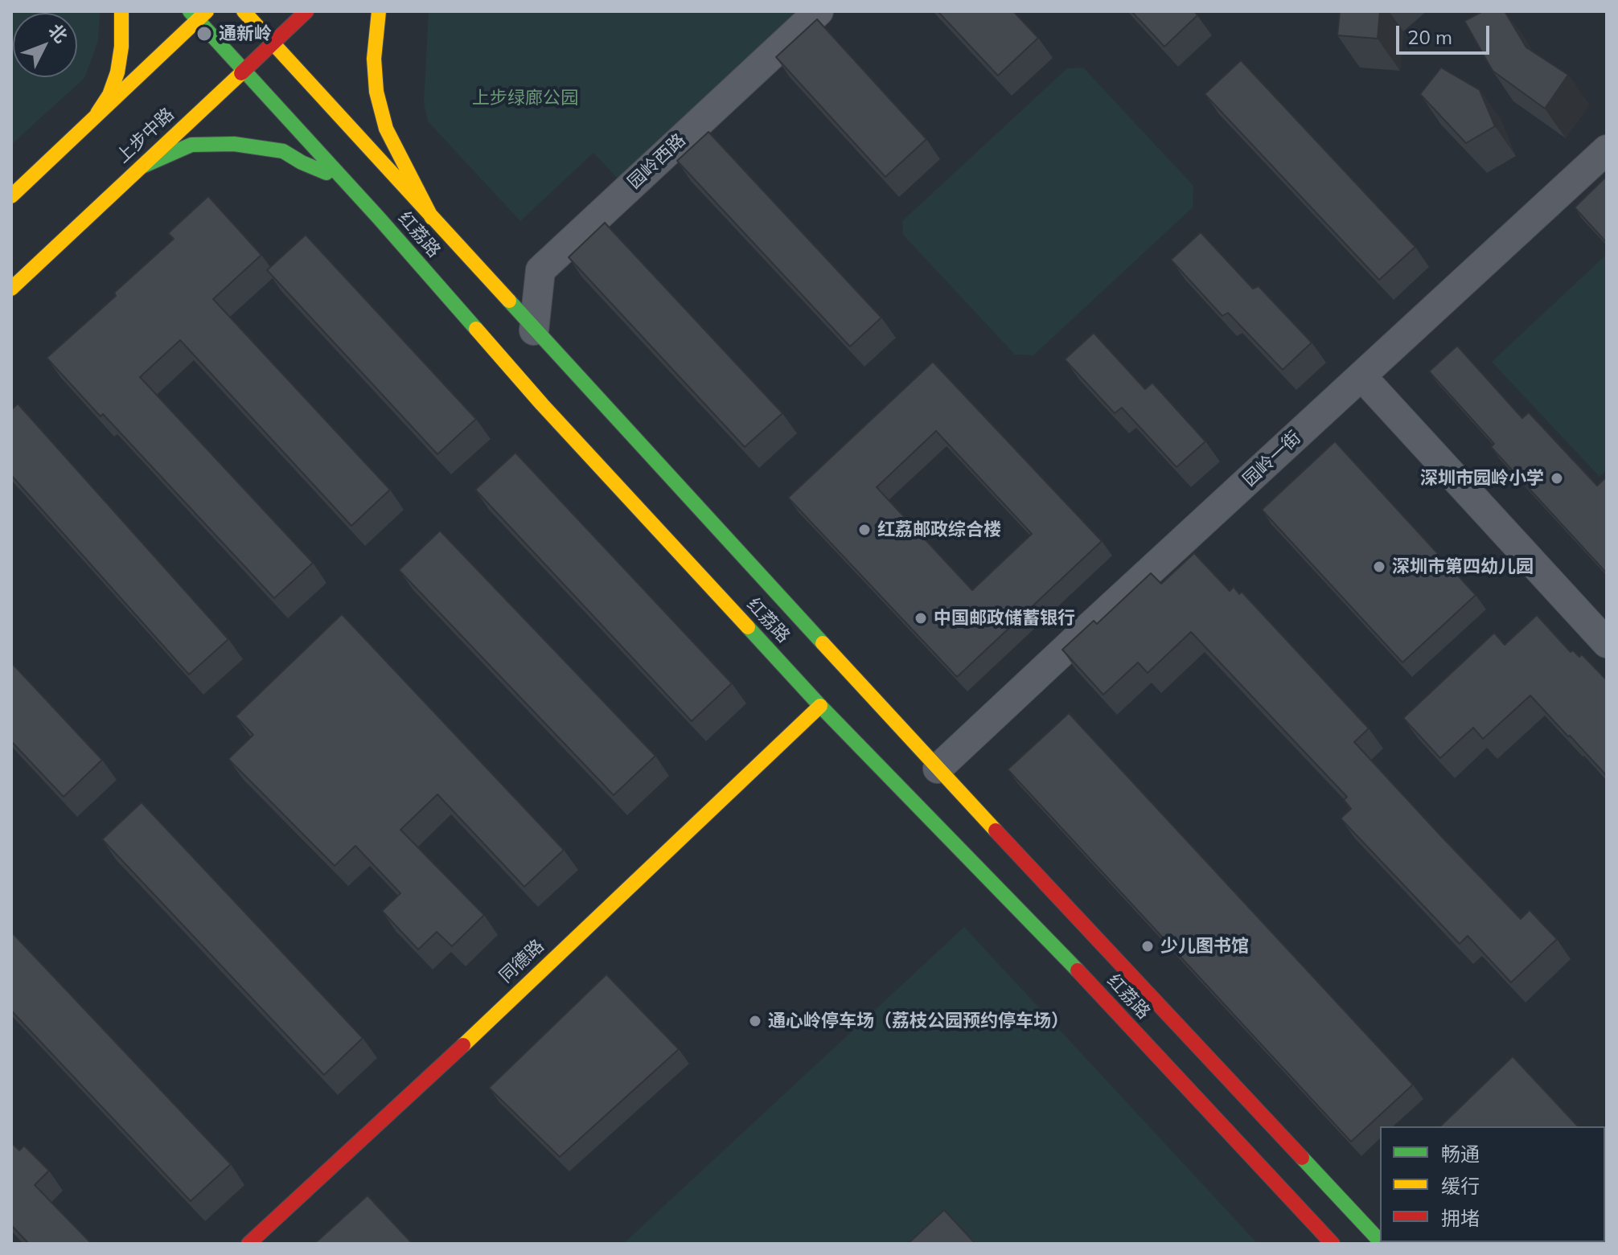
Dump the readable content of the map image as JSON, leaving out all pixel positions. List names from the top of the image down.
{
  "streets": {
    "main road": ["上步中路", "红荔路", "同德路"],
    "street": ["园岭西路", "园岭一街"]
  },
  "crossings": [
    ["上步中路", "红荔路"],
    ["园岭西路", "红荔路"],
    ["红荔路", "园岭一街"],
    ["红荔路", "同德路"]
  ],
  "parks": ["上步绿廊公园"],
  "places": [
    "通新岭",
    "深圳市园岭小学",
    "红荔邮政综合楼",
    "深圳市第四幼儿园",
    "中国邮政储蓄银行",
    "少儿图书馆",
    "通心岭停车场（荔枝公园预约停车场）"
  ],
  "legend": ["畅通", "缓行", "拥堵"],
  "scale_bar": "20 m",
  "north": "top right"
}
